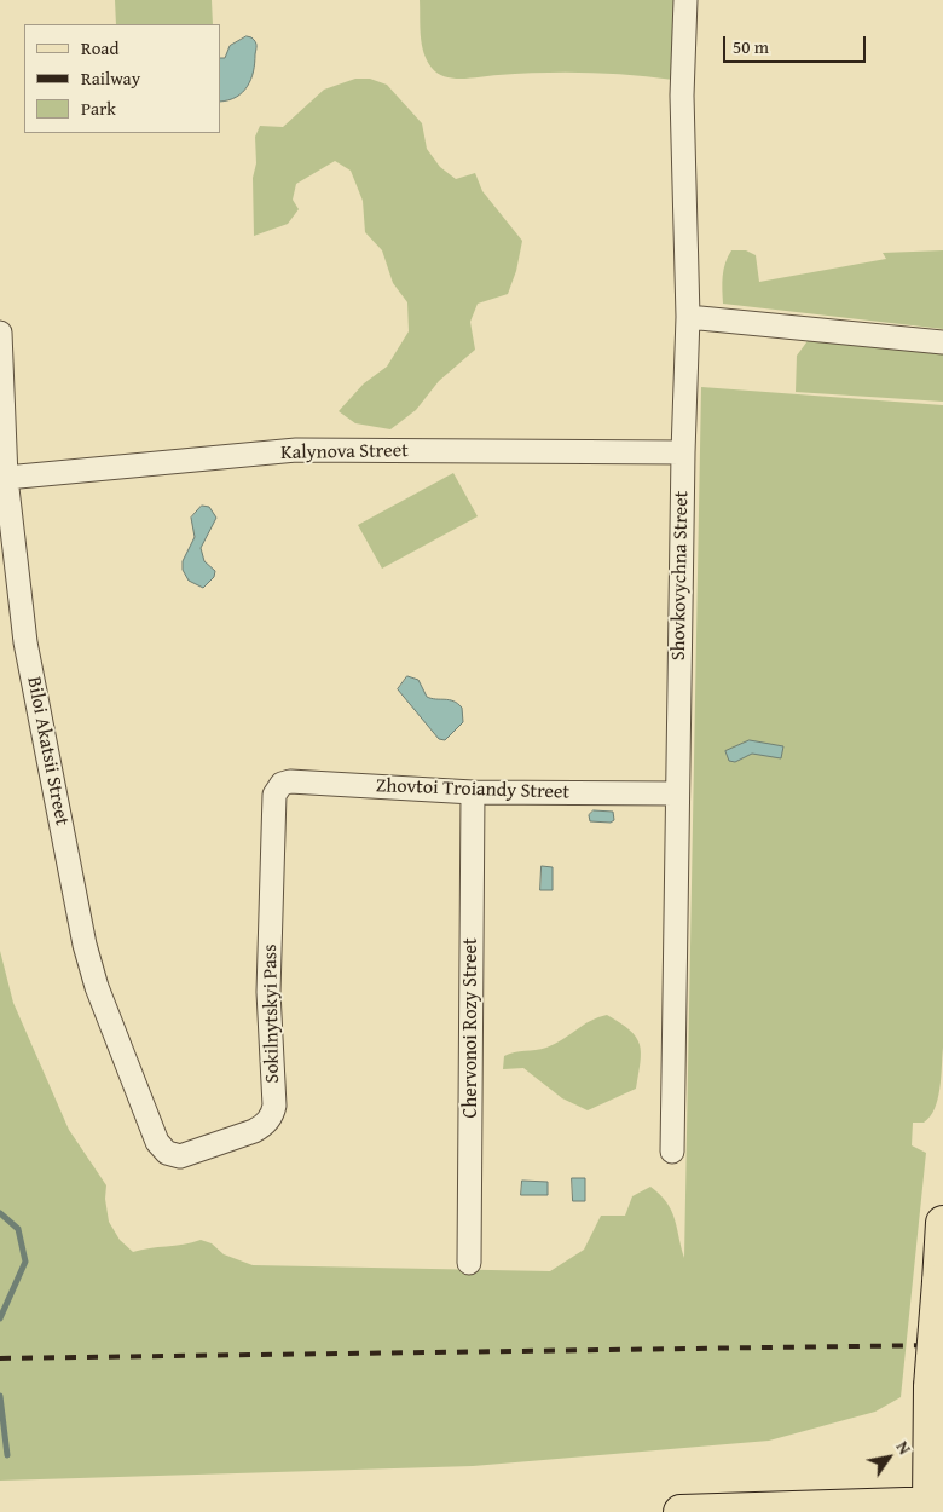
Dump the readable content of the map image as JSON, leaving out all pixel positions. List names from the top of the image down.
{
  "streets": {
    "street": [
      "Kalynova Street",
      "Shovkovychna Street",
      "Biloi Akatsii Street",
      "Zhovtoi Troiandy Street",
      "Sokilnytskyi Pass",
      "Chervonoi Rozy Street"
    ]
  },
  "crossings": [
    ["Kalynova Street", "Shovkovychna Street"],
    ["Kalynova Street", "Biloi Akatsii Street"],
    ["Shovkovychna Street", "Zhovtoi Troiandy Street"],
    ["Biloi Akatsii Street", "Sokilnytskyi Pass"],
    ["Zhovtoi Troiandy Street", "Sokilnytskyi Pass"],
    ["Zhovtoi Troiandy Street", "Chervonoi Rozy Street"]
  ],
  "legend": ["Road", "Railway", "Park"],
  "scale_bar": "50 m",
  "north": "top right"
}
